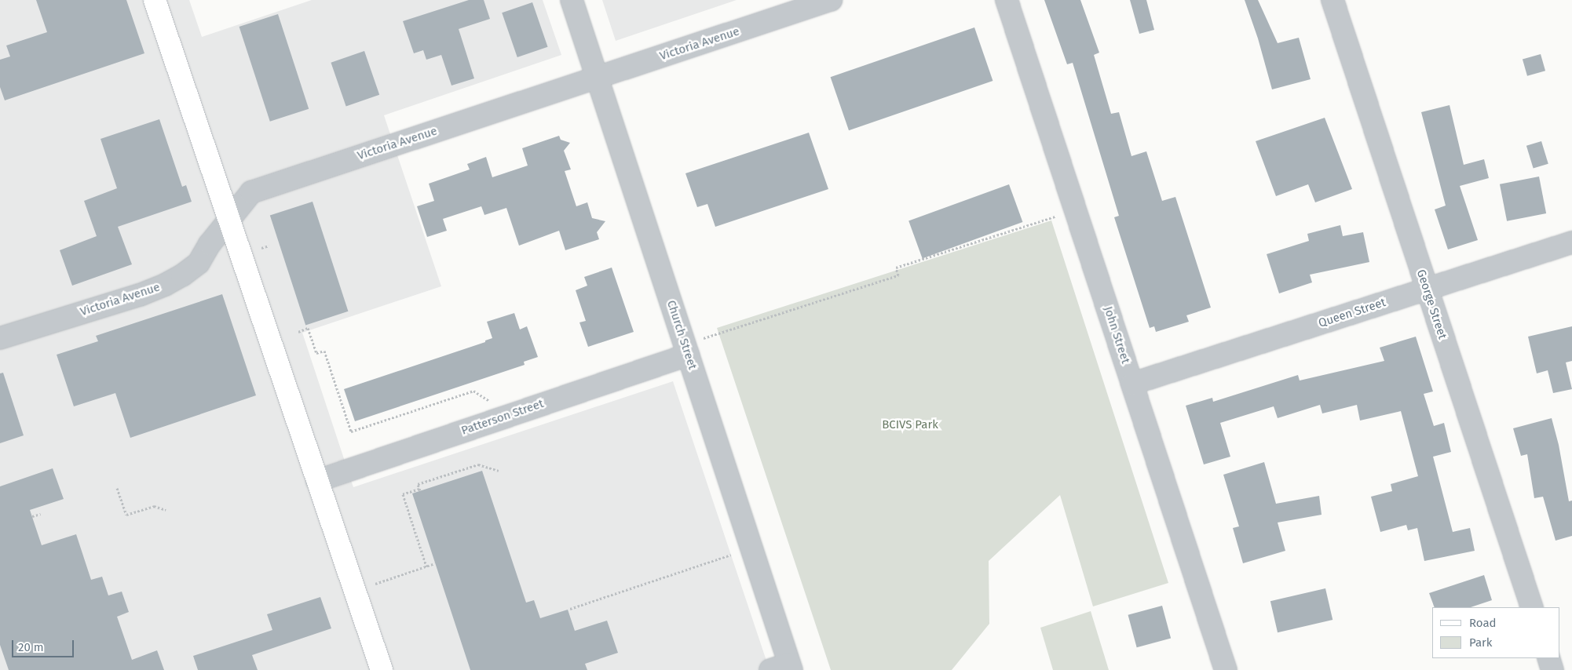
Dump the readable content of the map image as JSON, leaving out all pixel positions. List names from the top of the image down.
{
  "streets": {
    "street": [
      "Victoria Avenue",
      "George Street",
      "Queen Street",
      "Church Street",
      "John Street",
      "Patterson Street"
    ]
  },
  "crossings": [
    ["Victoria Avenue", "Church Street"],
    ["George Street", "Queen Street"],
    ["Queen Street", "John Street"],
    ["Church Street", "Patterson Street"]
  ],
  "parks": ["BCIVS Park"],
  "legend": ["Road", "Park"],
  "scale_bar": "20 m"
}
